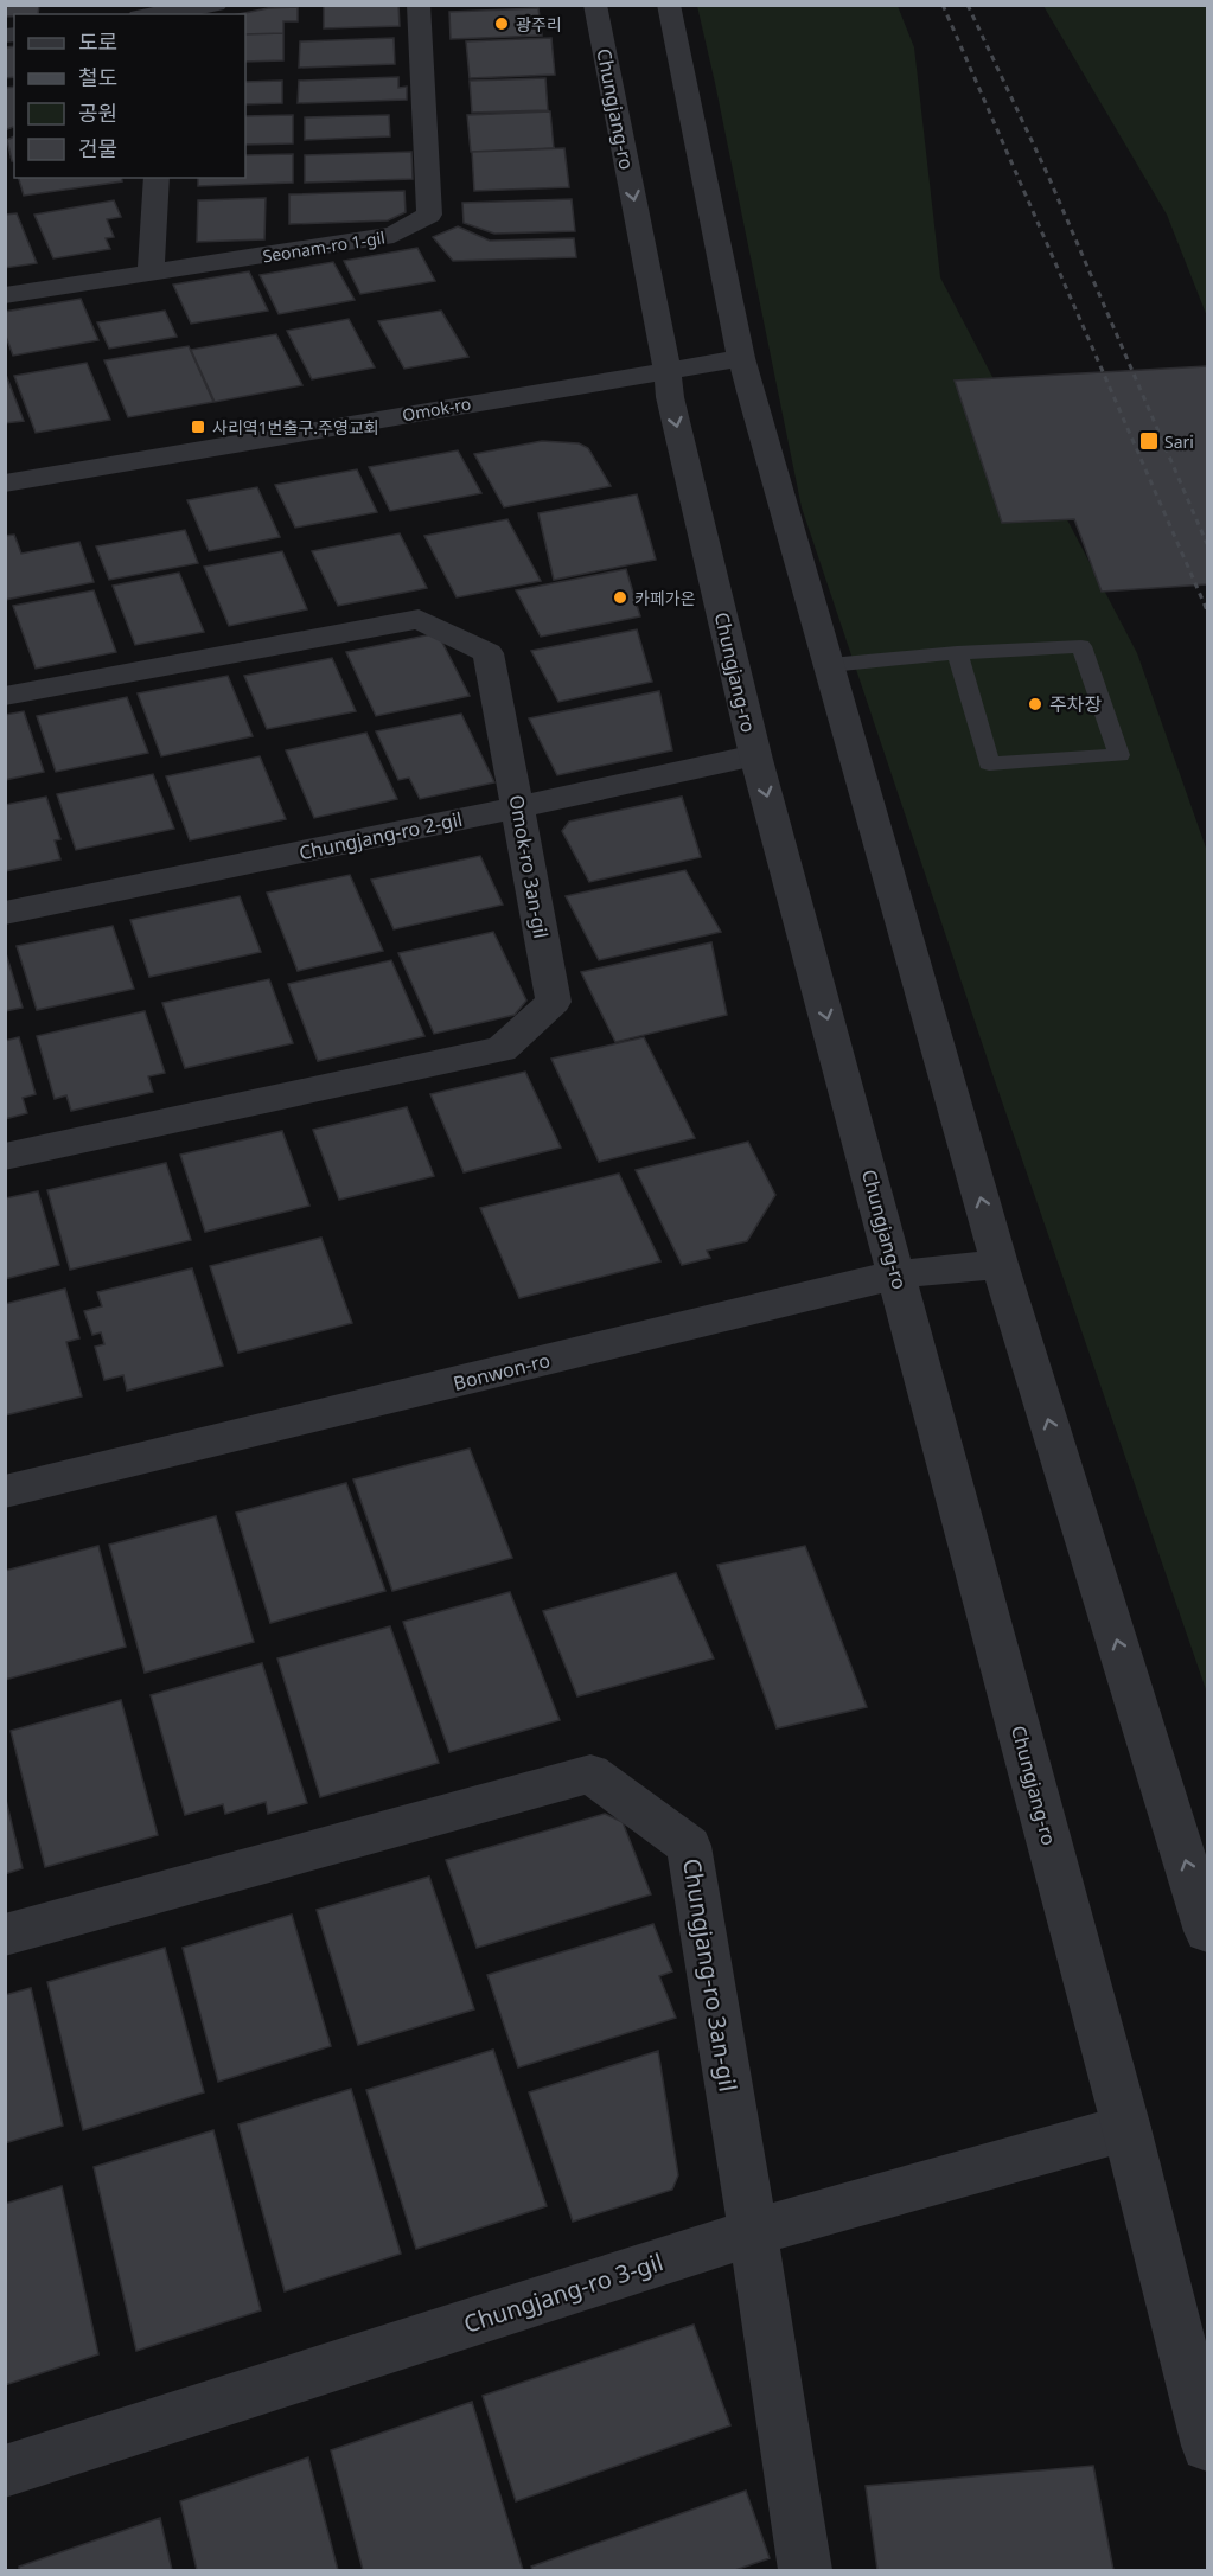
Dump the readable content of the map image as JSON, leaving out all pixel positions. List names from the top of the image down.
{
  "streets": {
    "street": [
      "Chungjang-ro",
      "Seonam-ro 1-gil",
      "Omok-ro",
      "Chungjang-ro 2-gil",
      "Omok-ro 3an-gil",
      "Bonwon-ro",
      "Chungjang-ro 3an-gil",
      "Chungjang-ro 3-gil"
    ]
  },
  "crossings": [
    ["Chungjang-ro", "Omok-ro"],
    ["Chungjang-ro", "Chungjang-ro 2-gil"],
    ["Chungjang-ro", "Bonwon-ro"],
    ["Chungjang-ro", "Chungjang-ro 3-gil"],
    ["Chungjang-ro 2-gil", "Omok-ro 3an-gil"],
    ["Chungjang-ro 3an-gil", "Chungjang-ro 3-gil"]
  ],
  "places": {
    "other": ["광주리", "카페가온", "주차장"],
    "transit": ["사리역1번출구.주영교회", "Sari"]
  },
  "legend": [
    "도로",
    "철도",
    "공원",
    "건물"
  ]
}
